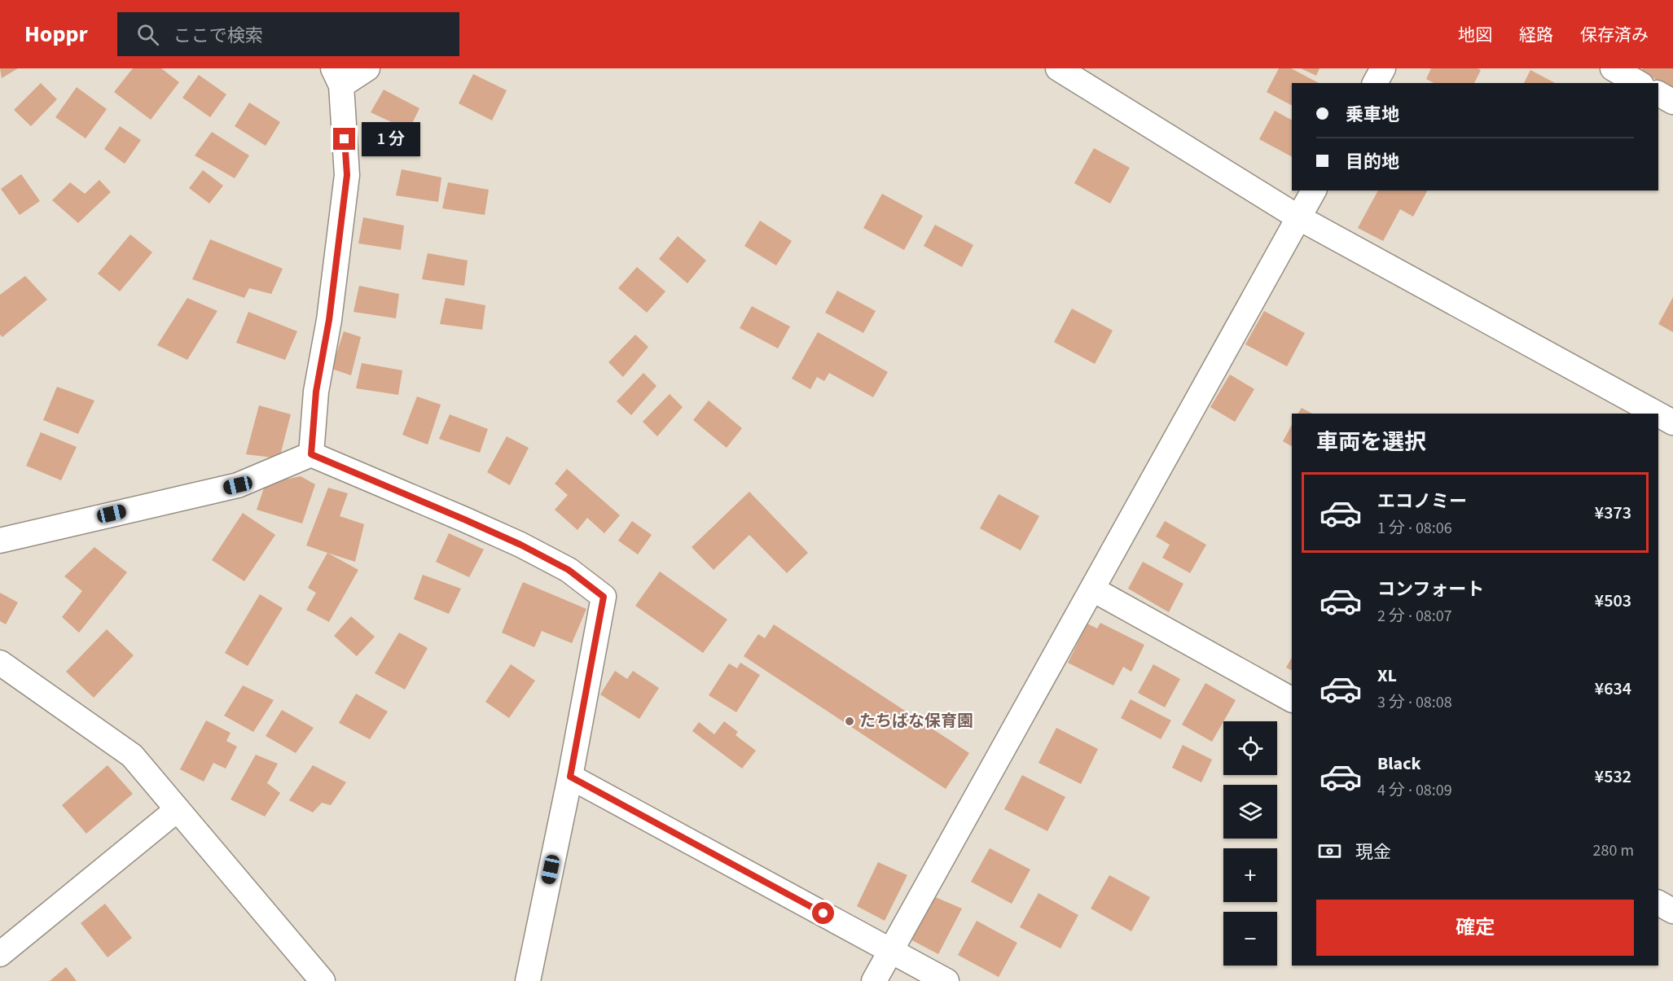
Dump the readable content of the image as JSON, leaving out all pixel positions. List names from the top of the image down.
{
  "places": ["たちばな保育園"],
  "page": {
    "header": "Hoppr",
    "search": "ここで検索",
    "nav": ["地図", "経路", "保存済み"],
    "banner": ["乗車地", "目的地"],
    "bubble": "1 分",
    "heading": "車両を選択",
    "list": [
      {
        "name": "エコノミー",
        "note": "1 分 · 08:06",
        "value": "¥373"
      },
      {
        "name": "コンフォート",
        "note": "2 分 · 08:07",
        "value": "¥503"
      },
      {
        "name": "XL",
        "note": "3 分 · 08:08",
        "value": "¥634"
      },
      {
        "name": "Black",
        "note": "4 分 · 08:09",
        "value": "¥532"
      }
    ],
    "map_buttons": ["+", "−"],
    "pay": ["現金", "280 m"],
    "buttons": "確定"
  }
}
